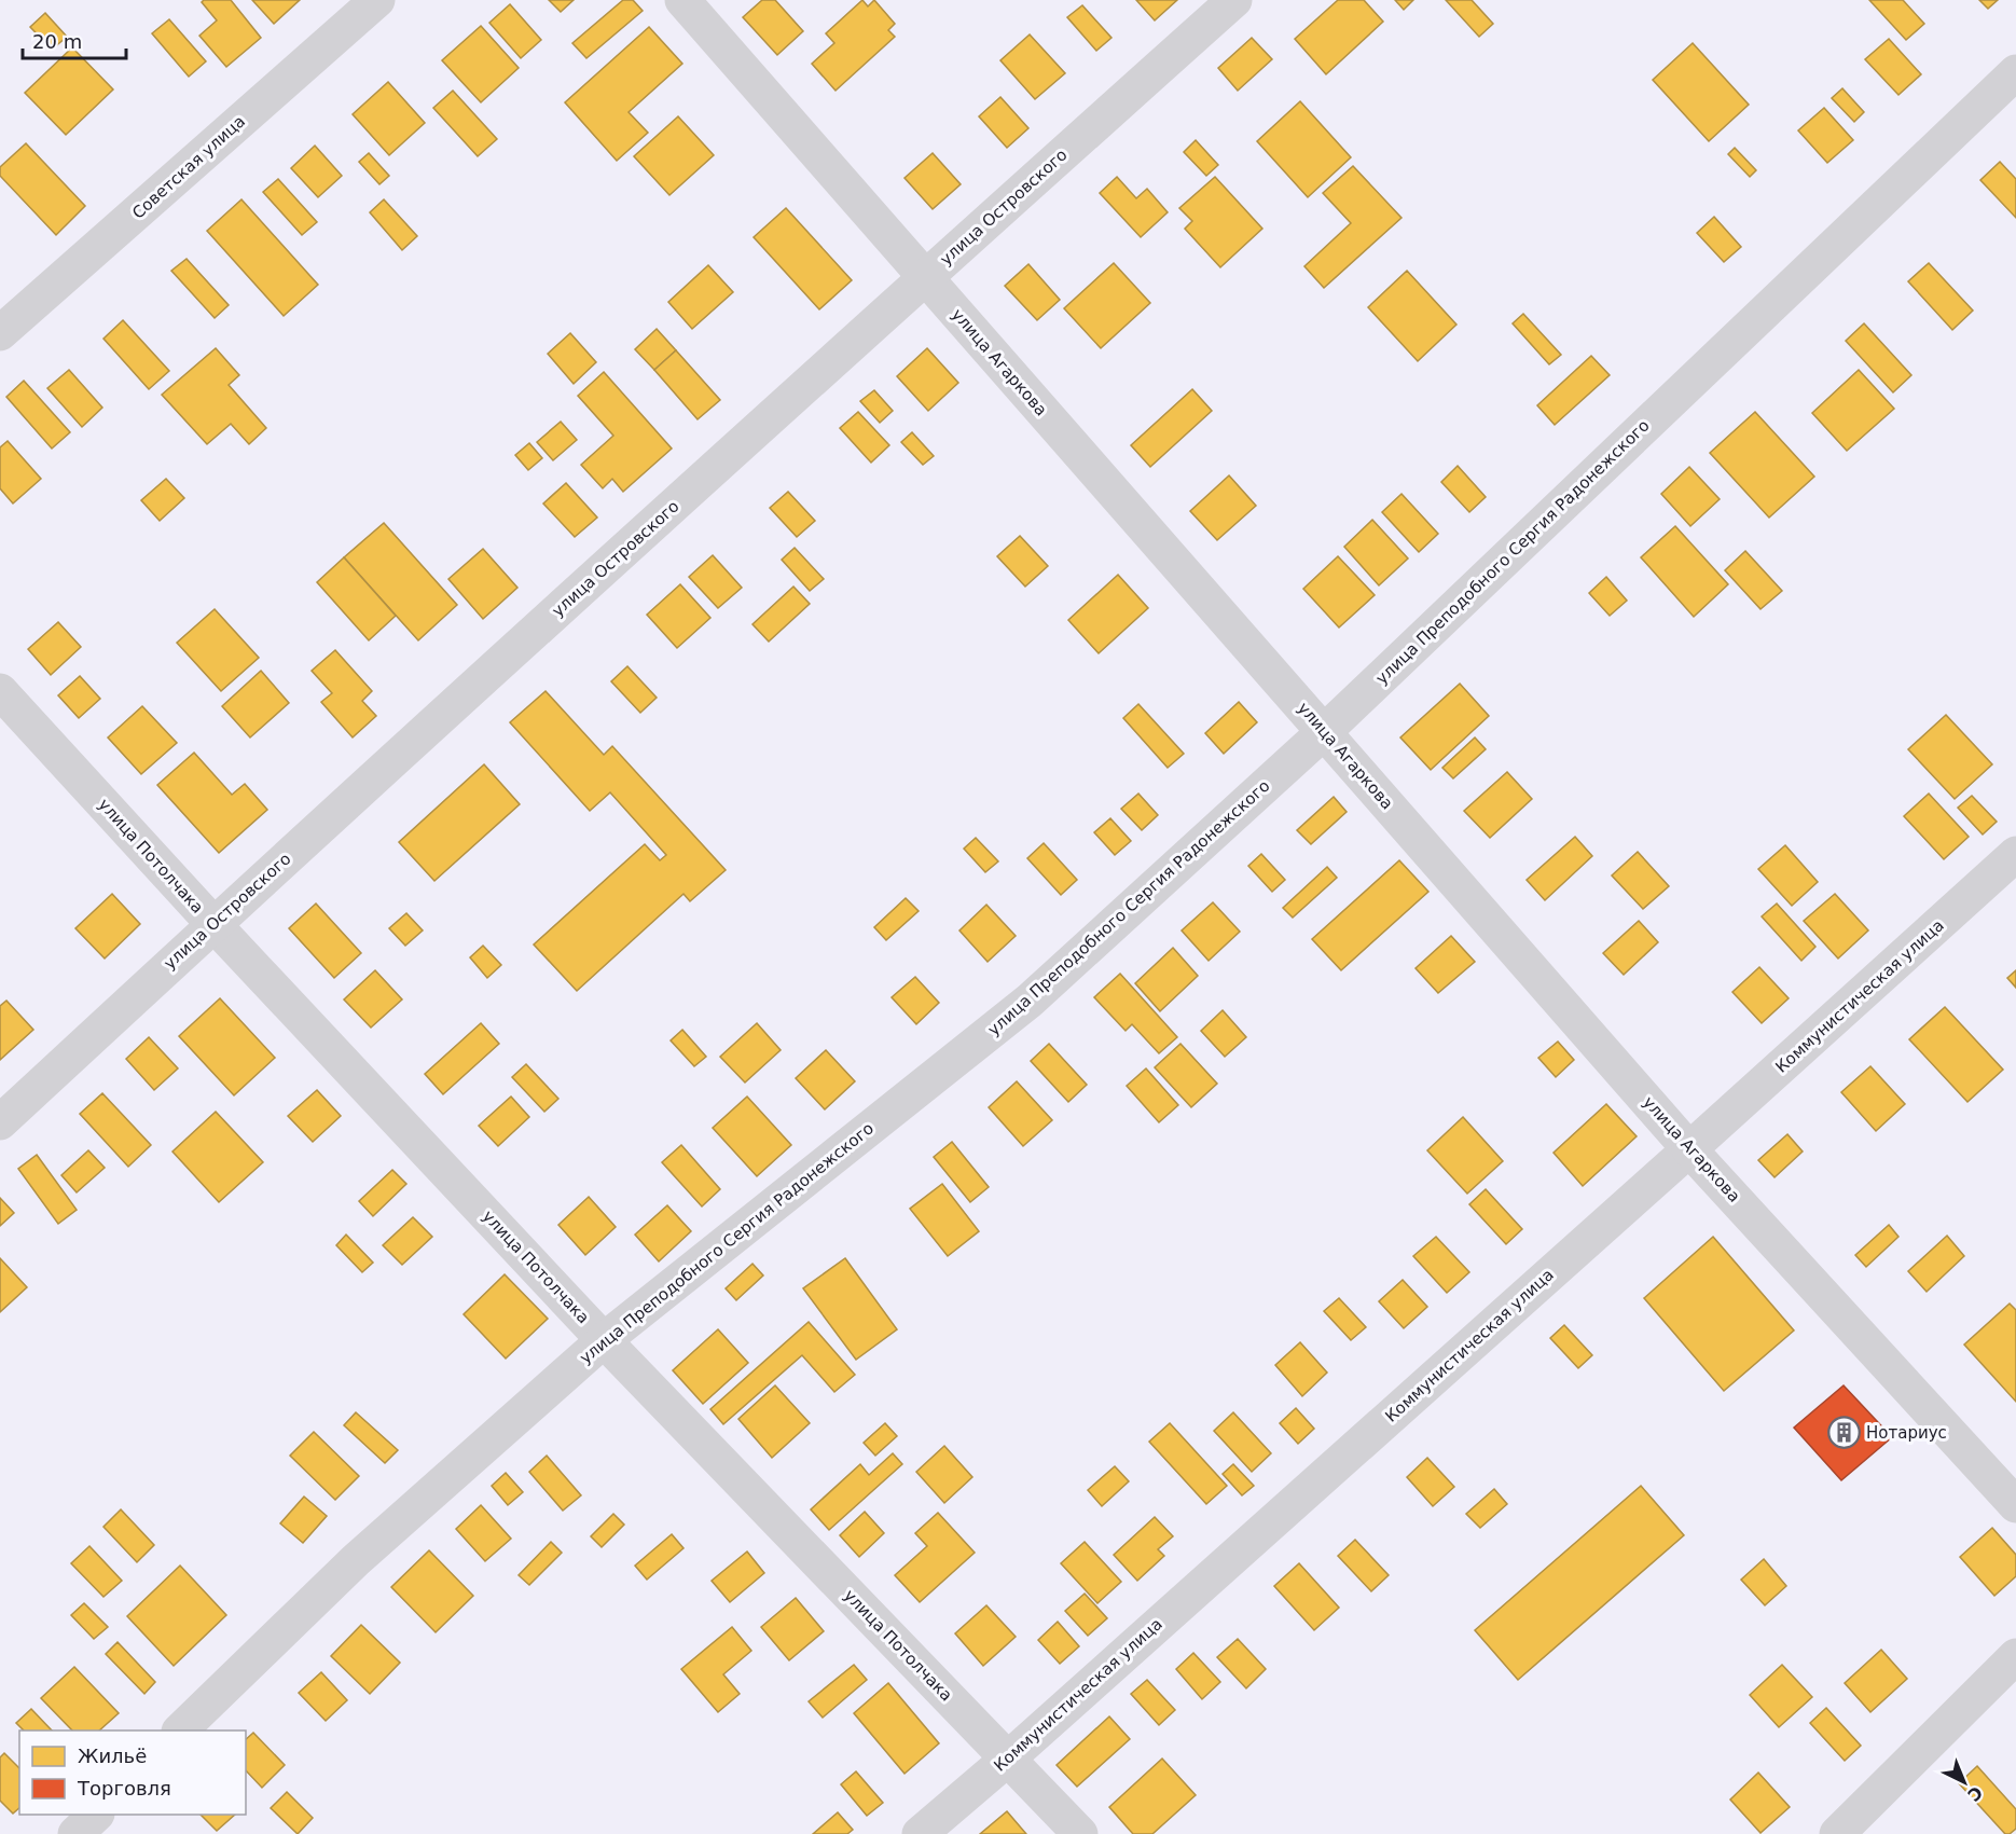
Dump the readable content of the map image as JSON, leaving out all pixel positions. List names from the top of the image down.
{
  "streets": {
    "street": [
      "Советская улица",
      "улица Островского",
      "улица Агаркова",
      "улица Преподобного Сергия Радонежского",
      "улица Потолчака",
      "Коммунистическая улица"
    ]
  },
  "crossings": [
    ["улица Островского", "улица Агаркова"],
    ["улица Островского", "улица Потолчака"],
    ["улица Агаркова", "улица Преподобного Сергия Радонежского"],
    ["улица Агаркова", "Коммунистическая улица"],
    ["улица Преподобного Сергия Радонежского", "улица Потолчака"],
    ["улица Потолчака", "Коммунистическая улица"]
  ],
  "places": {
    "building": ["Нотариус"]
  },
  "legend": ["Жильё", "Торговля"],
  "scale_bar": "20 m",
  "north": "bottom right"
}
